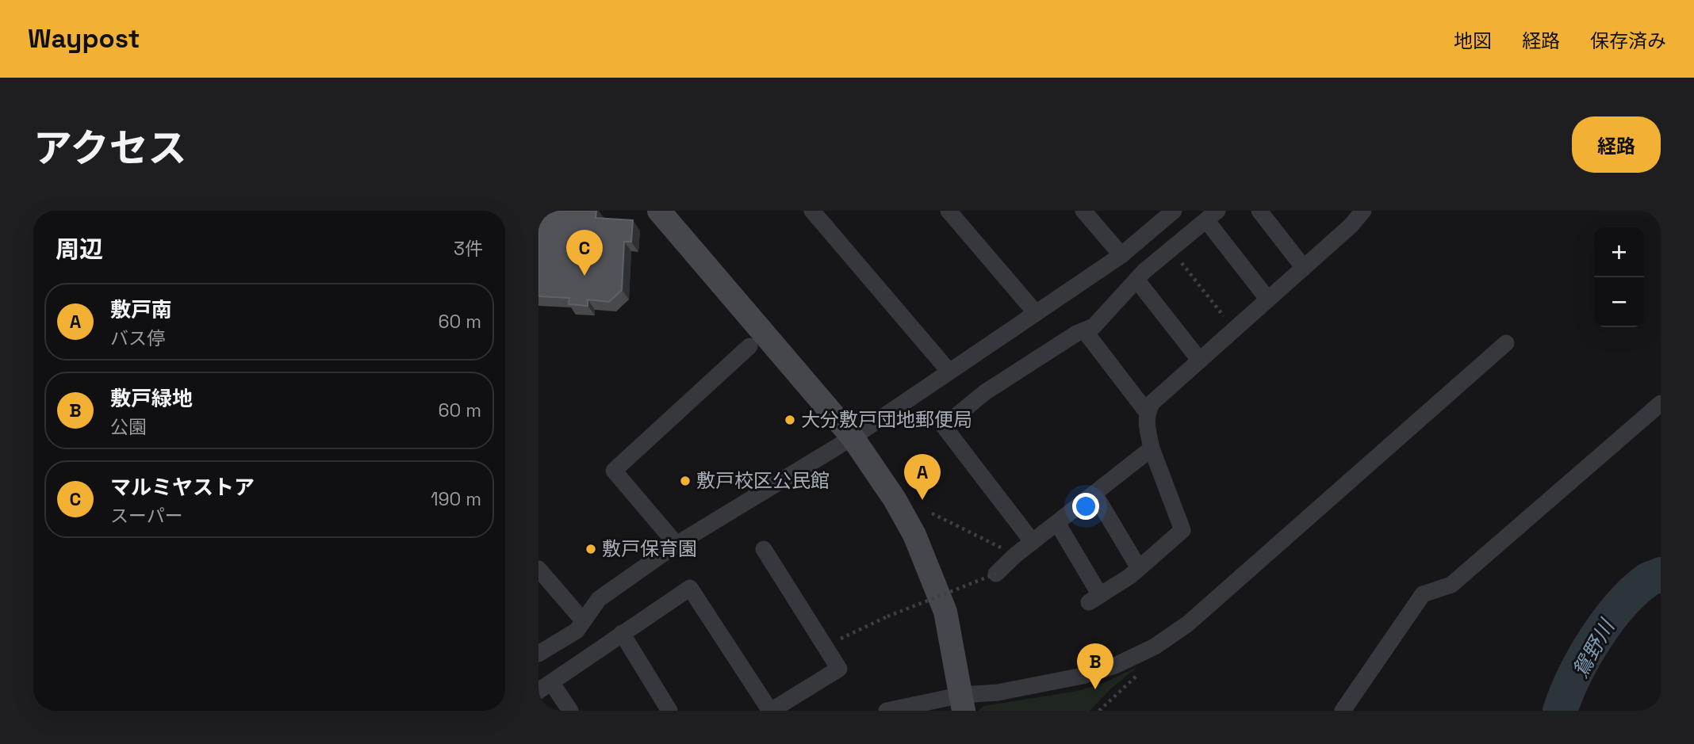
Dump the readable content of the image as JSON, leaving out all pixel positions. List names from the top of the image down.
{
  "water": ["鴛野川"],
  "places": ["大分敷戸団地郵便局", "敷戸校区公民館", "敷戸保育園"],
  "page": {
    "header": "Waypost",
    "nav": ["地図", "経路", "保存済み"],
    "title": "アクセス",
    "buttons": "経路",
    "heading": ["周辺", "3件"],
    "map_buttons": ["+", "−"],
    "pins": ["C", "A", "B"],
    "list": [
      {
        "mark": "A",
        "name": "敷戸南",
        "note": "バス停",
        "value": "60 m"
      },
      {
        "mark": "B",
        "name": "敷戸緑地",
        "note": "公園",
        "value": "60 m"
      },
      {
        "mark": "C",
        "name": "マルミヤストア",
        "note": "スーパー",
        "value": "190 m"
      }
    ]
  }
}
